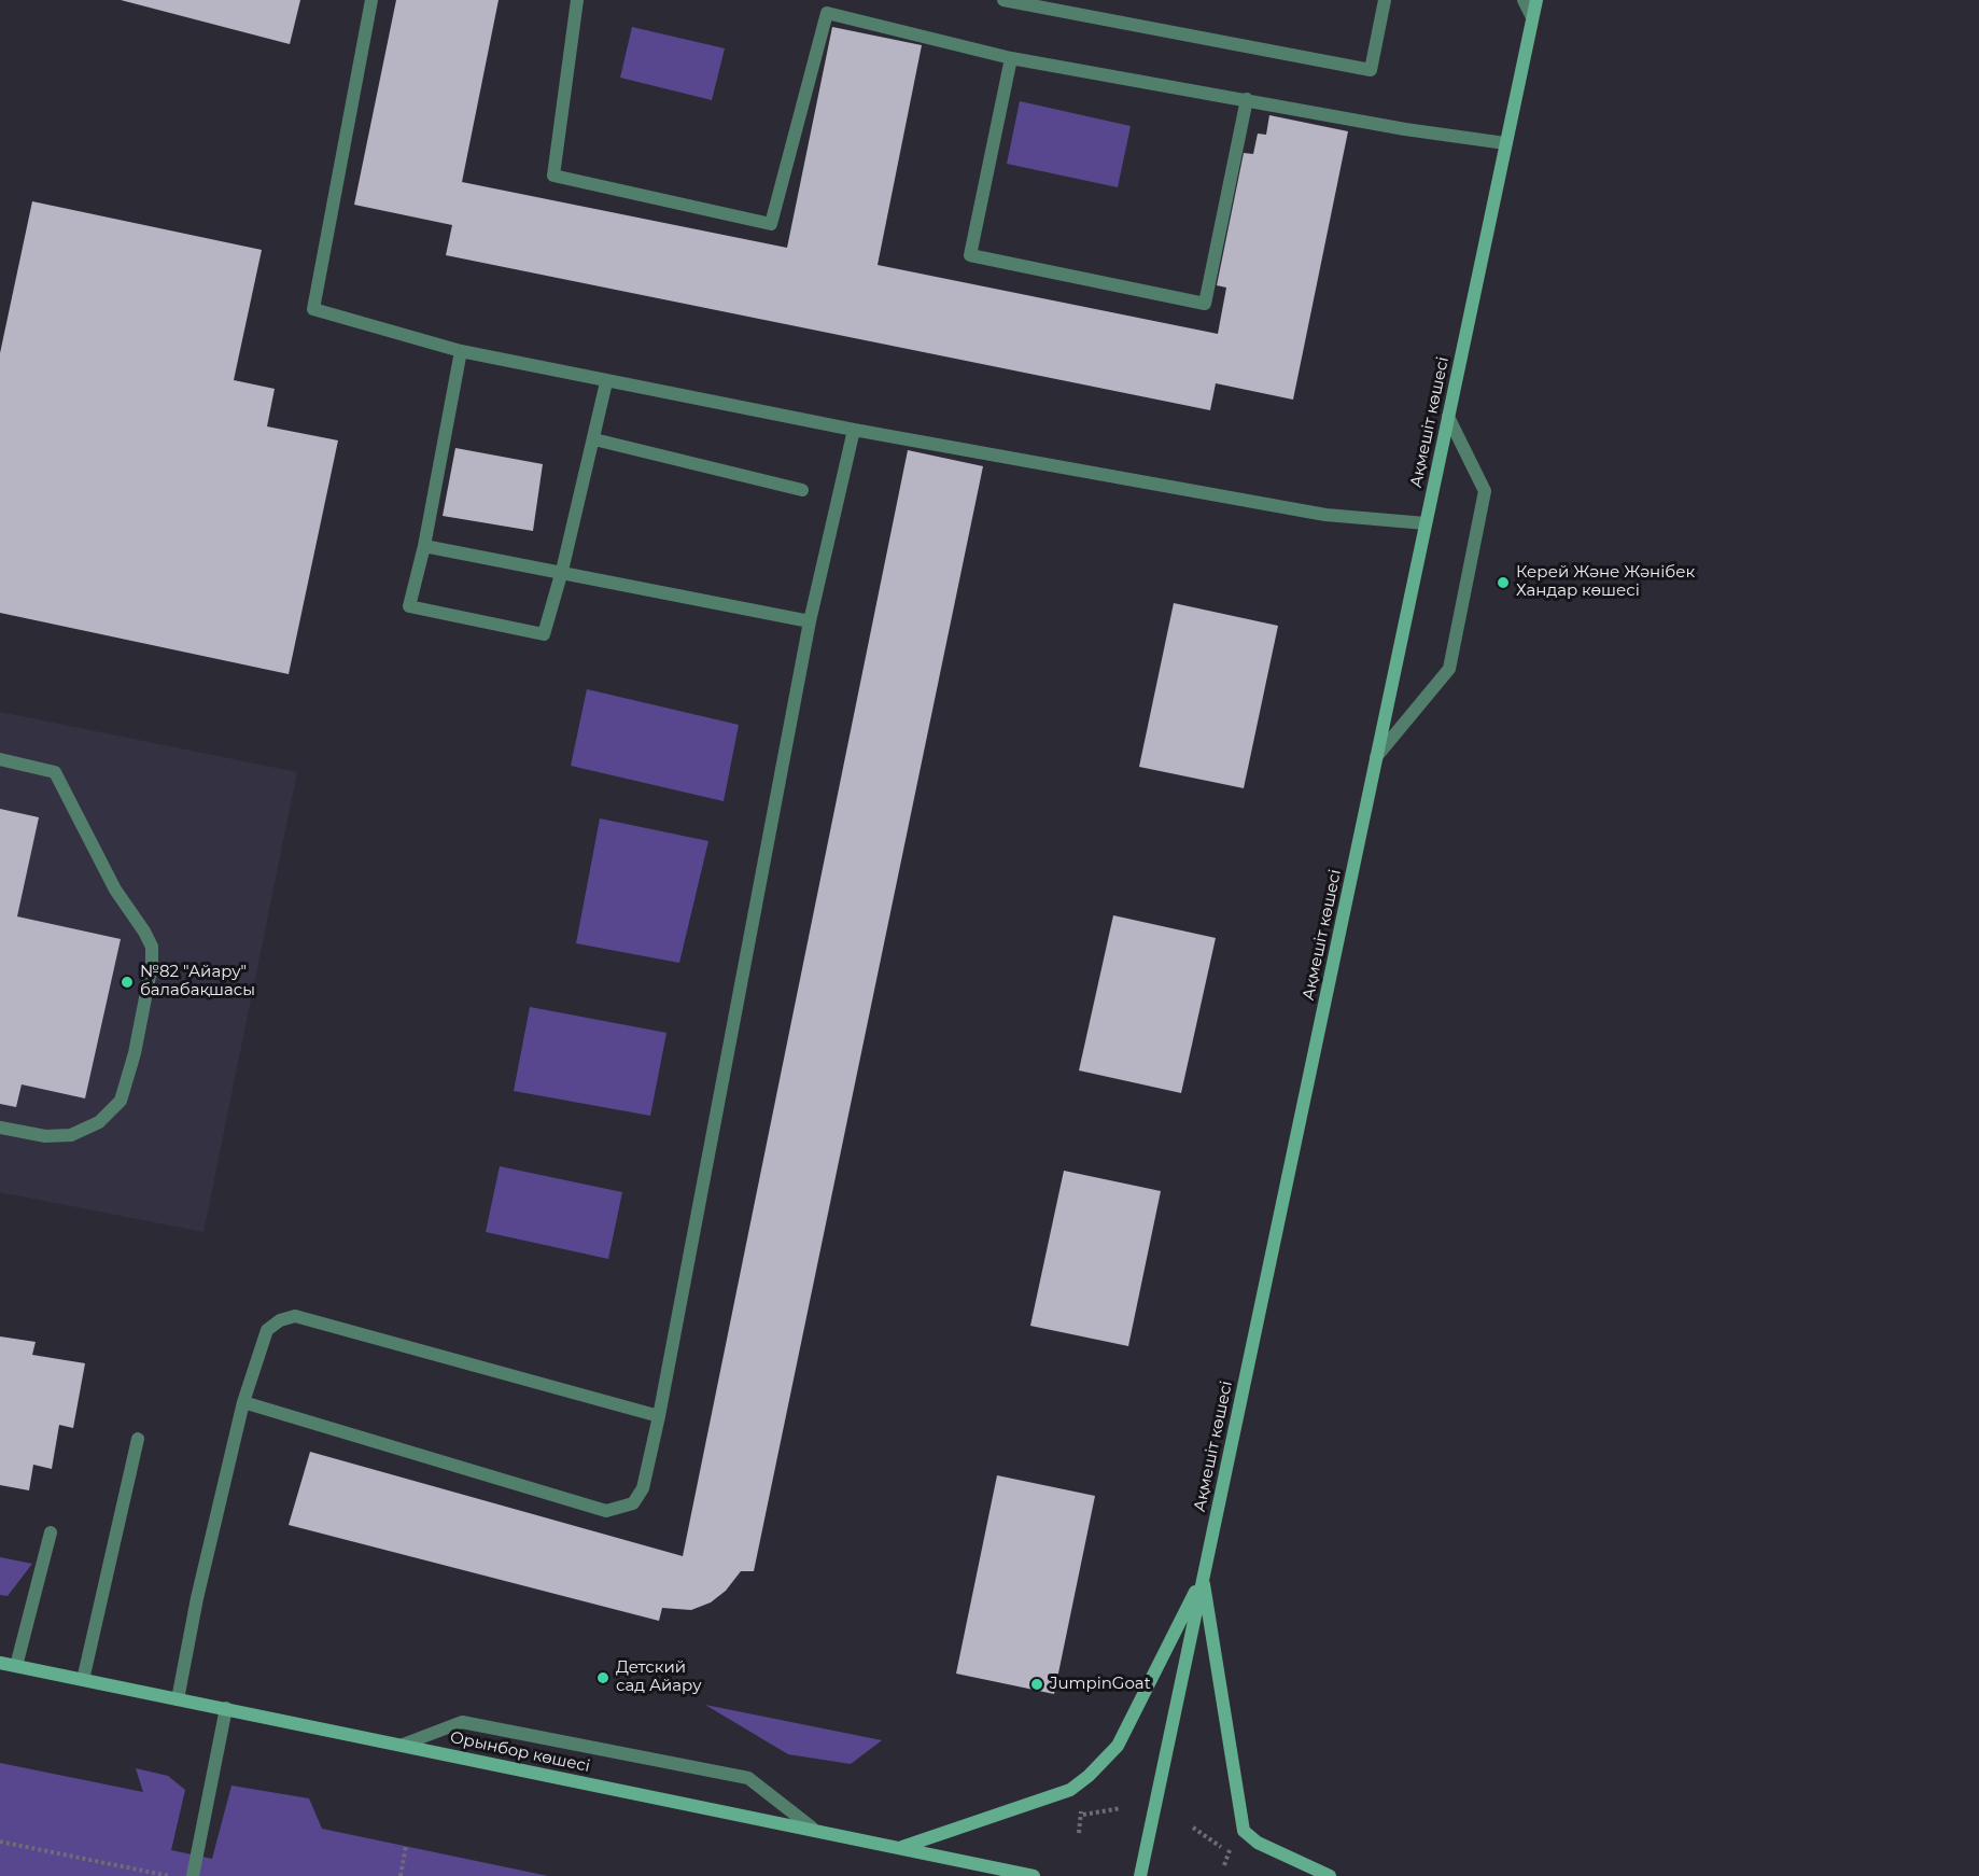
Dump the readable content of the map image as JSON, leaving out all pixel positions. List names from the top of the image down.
{
  "streets": {
    "street": ["Ақмешіт көшесі", "Орынбор көшесі"]
  },
  "places": [
    "Керей Және Жәнібек Хандар көшесі",
    "№82 \"Айару\" балабақшасы",
    "Детский сад Айару",
    "JumpinGoat"
  ]
}
